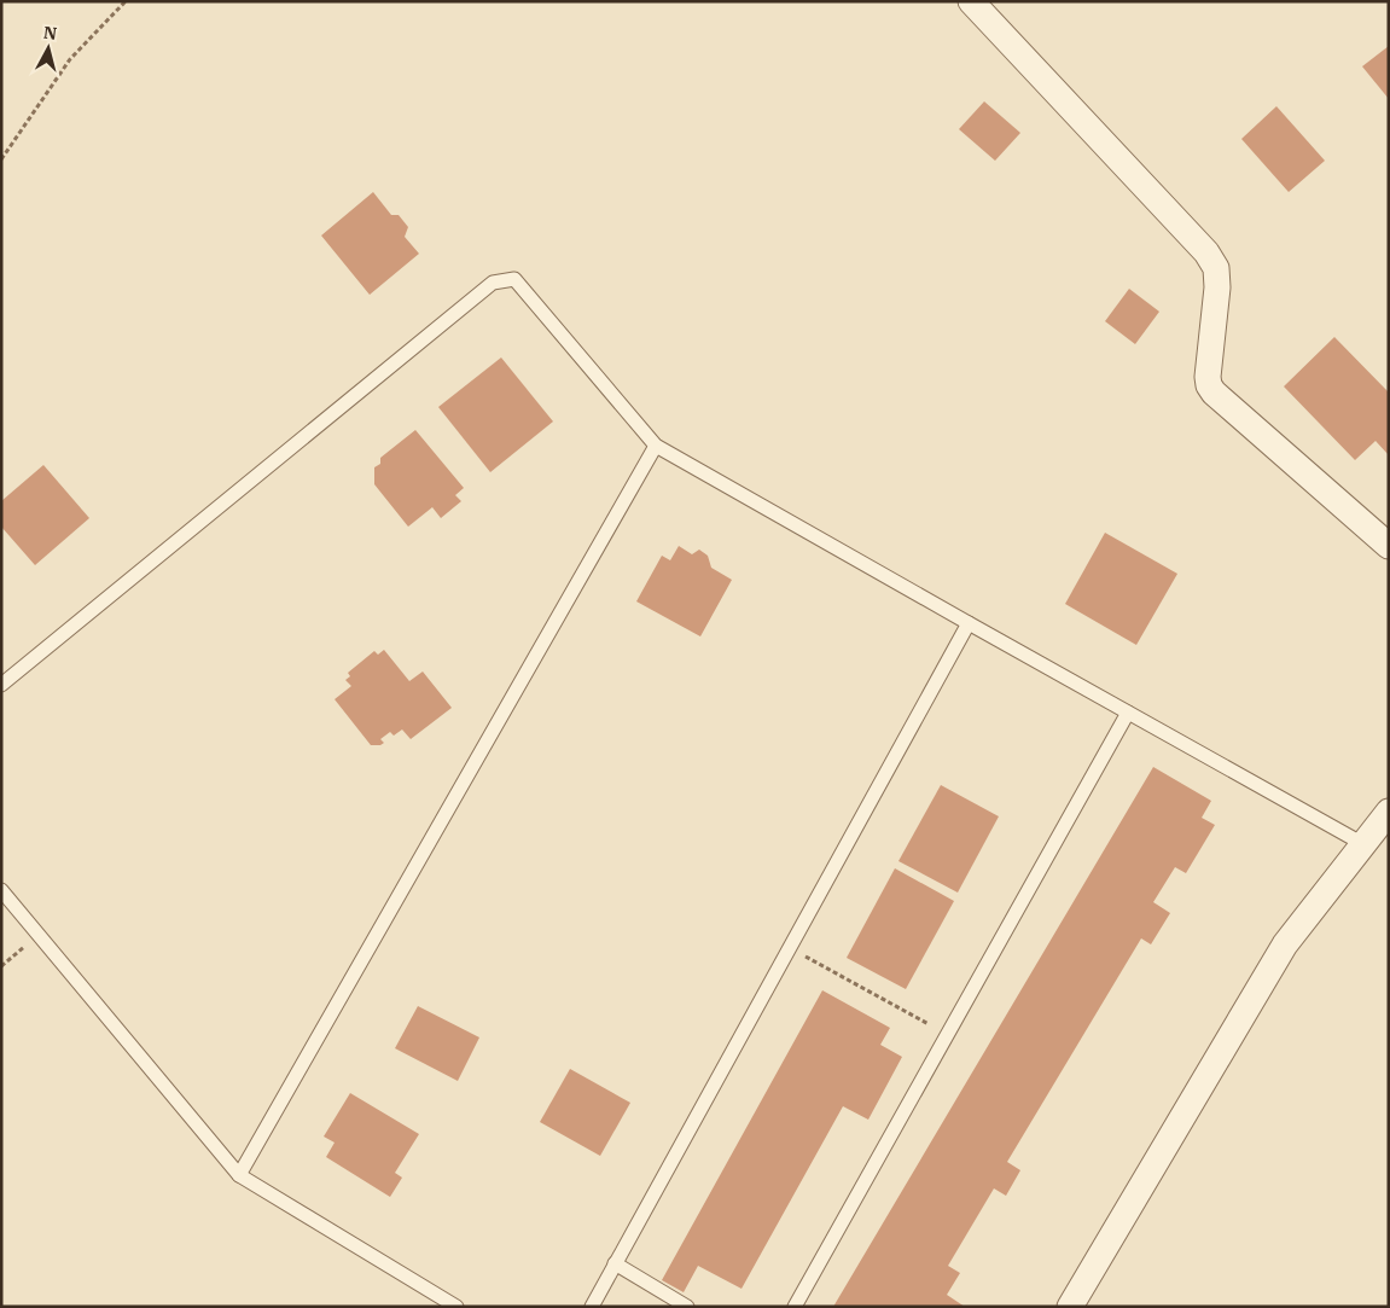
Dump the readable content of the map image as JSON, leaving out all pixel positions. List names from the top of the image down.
{
  "north": "top"
}
